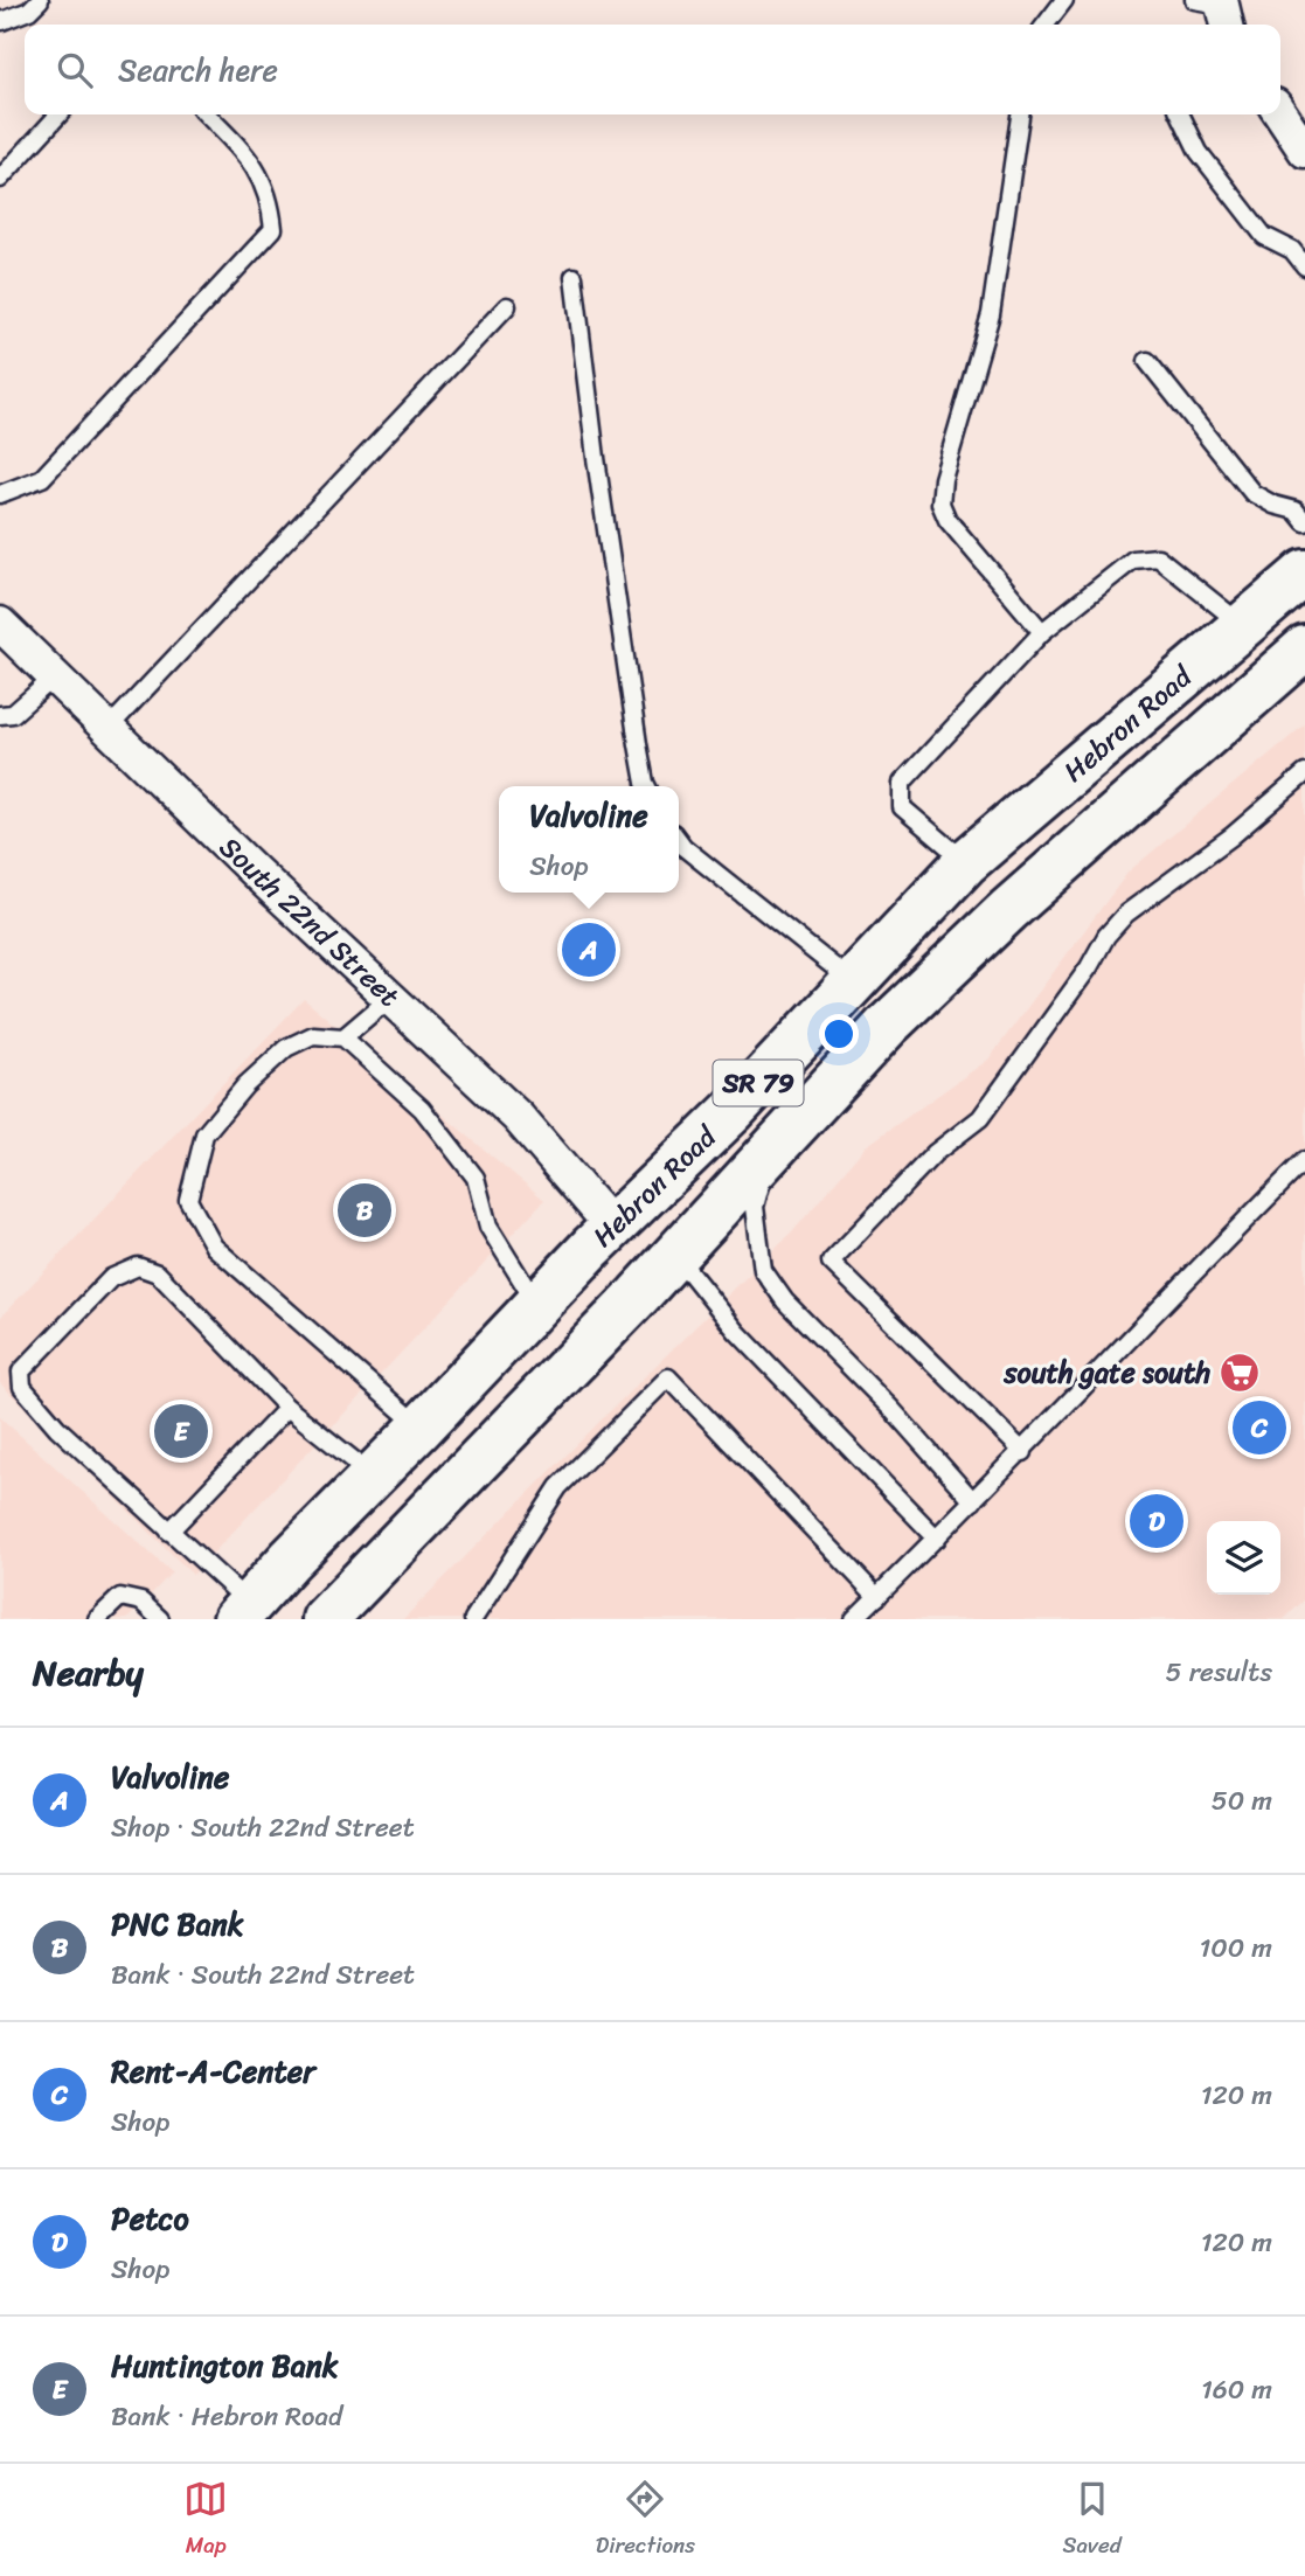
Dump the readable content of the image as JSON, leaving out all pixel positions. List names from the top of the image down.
{
  "streets": {
    "highway": ["Hebron Road", "SR 79"],
    "street": ["South 22nd Street"]
  },
  "crossings": [
    ["Hebron Road", "South 22nd Street"]
  ],
  "places": {
    "supermarket": ["south gate south"]
  },
  "page": {
    "search": "Search here",
    "popup": ["Valvoline", "Shop"],
    "pins": [
      "A",
      "B",
      "C",
      "E",
      "D"
    ],
    "heading": ["Nearby", "5 results"],
    "list": [
      {
        "mark": "A",
        "name": "Valvoline",
        "note": "Shop · South 22nd Street",
        "value": "50 m"
      },
      {
        "mark": "B",
        "name": "PNC Bank",
        "note": "Bank · South 22nd Street",
        "value": "100 m"
      },
      {
        "mark": "C",
        "name": "Rent-A-Center",
        "note": "Shop",
        "value": "120 m"
      },
      {
        "mark": "D",
        "name": "Petco",
        "note": "Shop",
        "value": "120 m"
      },
      {
        "mark": "E",
        "name": "Huntington Bank",
        "note": "Bank · Hebron Road",
        "value": "160 m"
      }
    ],
    "nav": ["Map", "Directions", "Saved"]
  }
}
